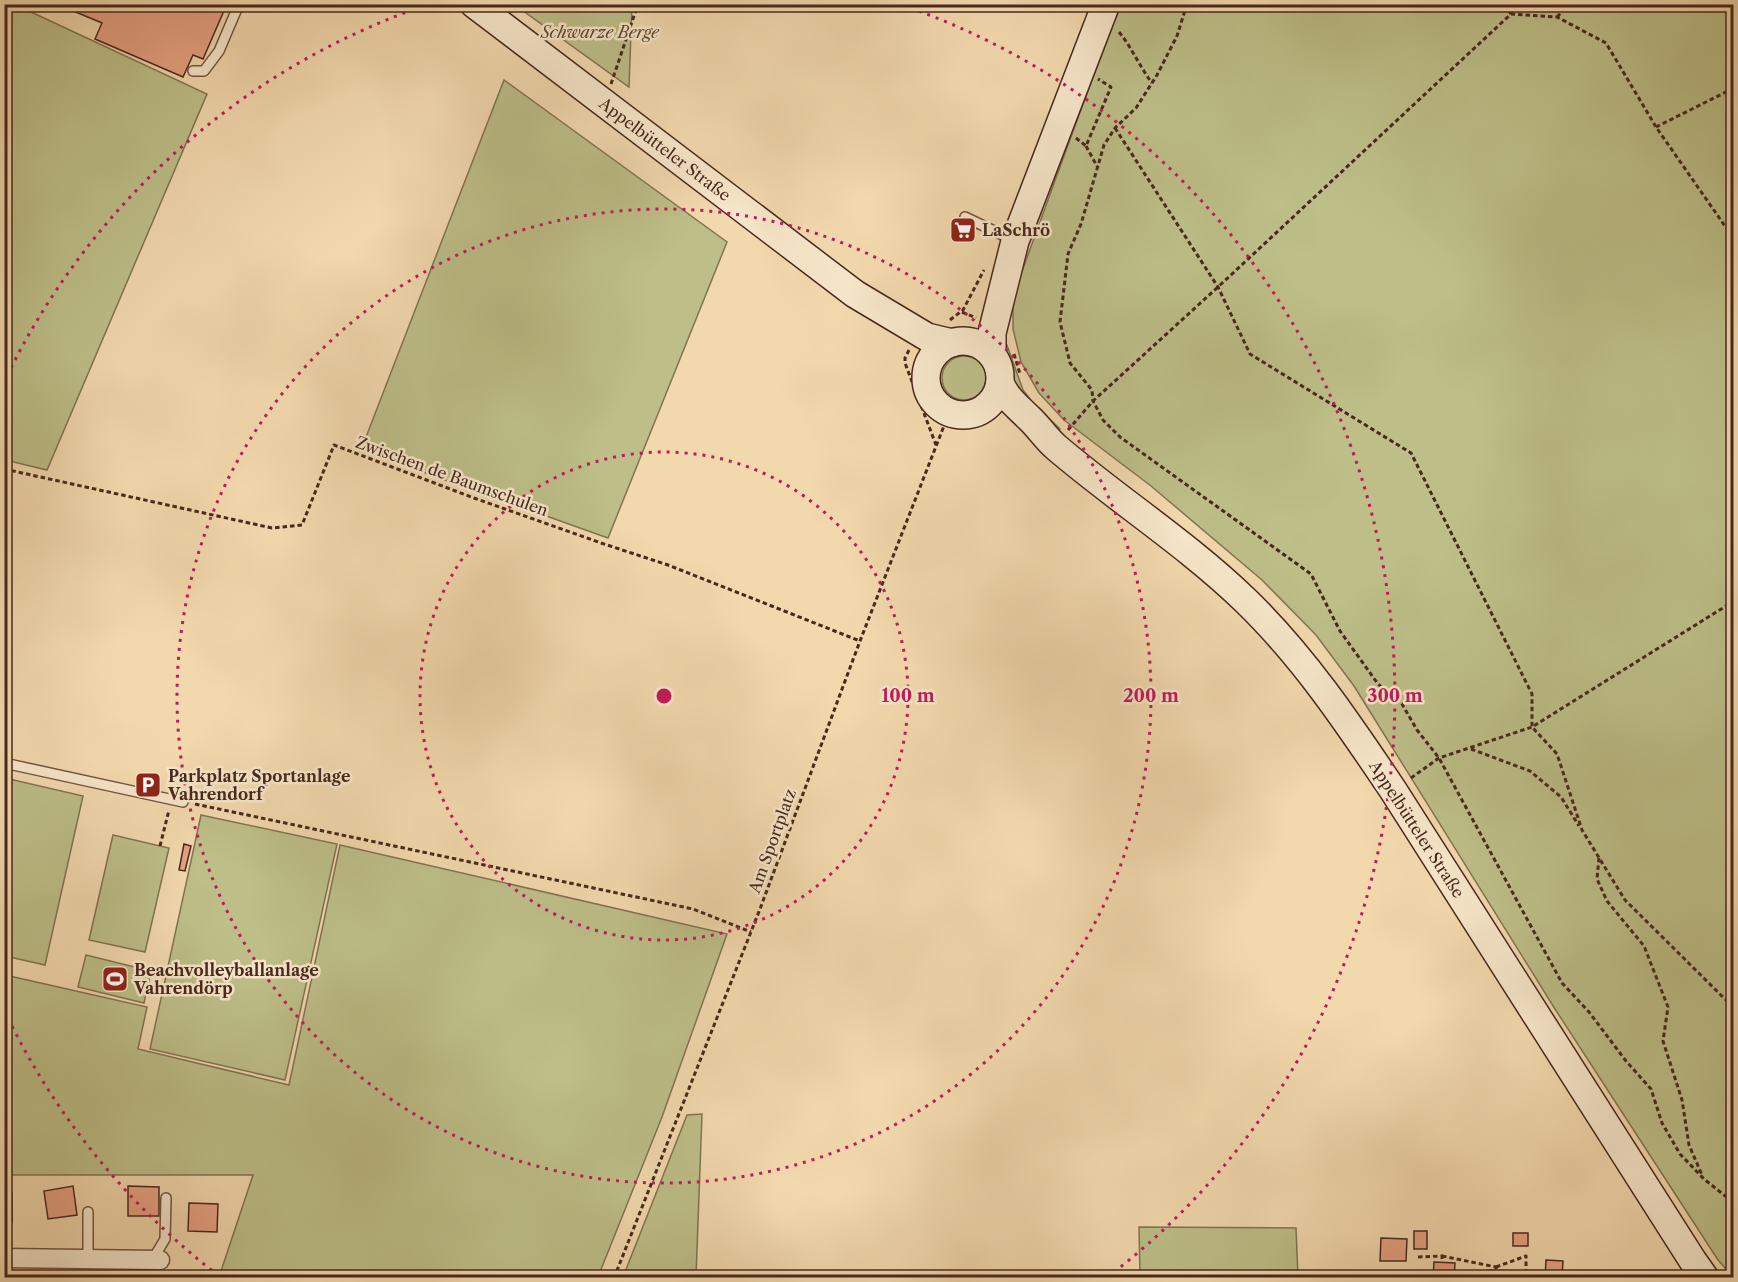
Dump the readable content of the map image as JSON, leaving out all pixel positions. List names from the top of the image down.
{
  "streets": {
    "main road": ["Appelbütteler Straße"],
    "path": ["Zwischen de Baumschulen", "Am Sportplatz"]
  },
  "crossings": [
    ["Appelbütteler Straße", "Am Sportplatz"],
    ["Zwischen de Baumschulen", "Am Sportplatz"]
  ],
  "parks": ["Schwarze Berge"],
  "places": {
    "supermarket": ["LaSchrö"],
    "parking": ["Parkplatz Sportanlage Vahrendorf"],
    "sports": ["Beachvolleyballanlage Vahrendörp"]
  },
  "rings": ["100 m", "200 m", "300 m"]
}
